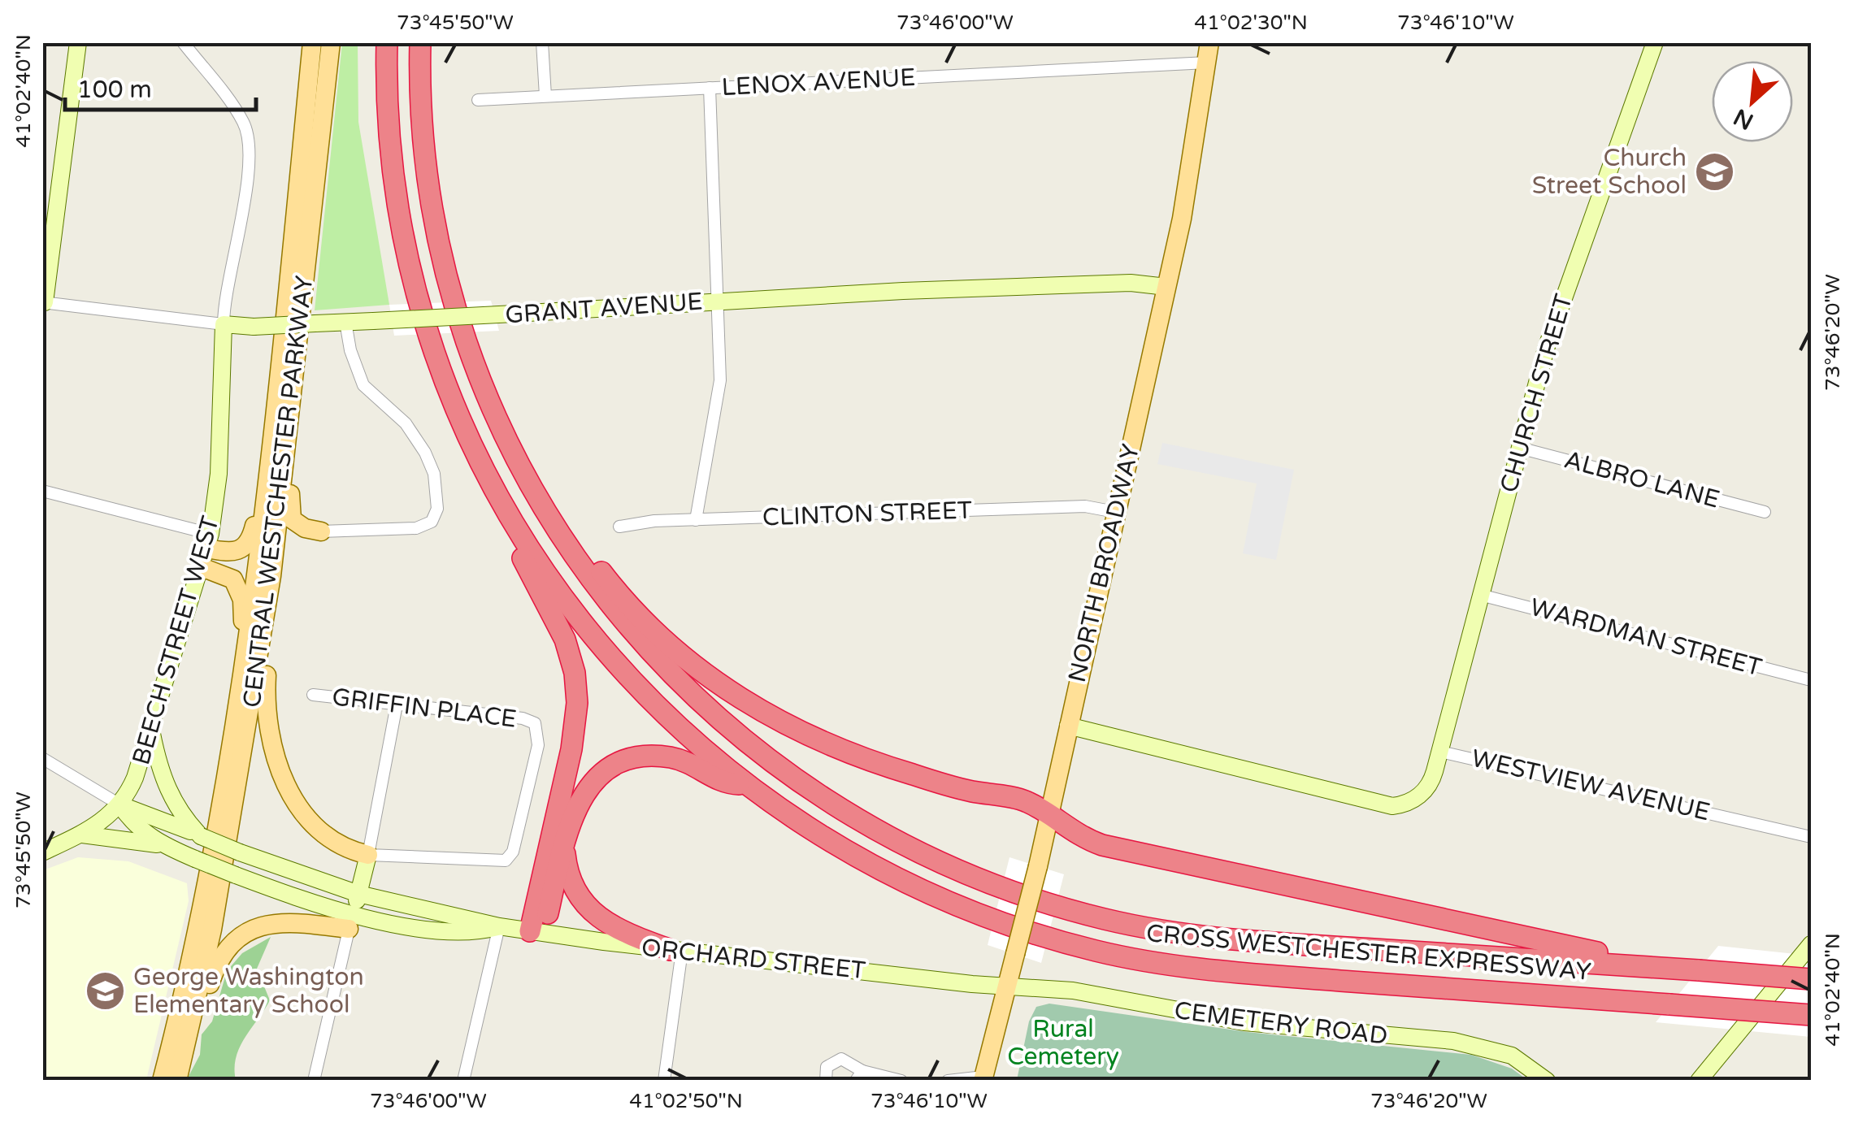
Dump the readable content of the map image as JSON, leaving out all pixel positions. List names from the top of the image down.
{
  "streets": {
    "highway": ["CROSS WESTCHESTER EXPRESSWAY"],
    "main road": ["CENTRAL WESTCHESTER PARKWAY", "NORTH BROADWAY"],
    "street": [
      "LENOX AVENUE",
      "GRANT AVENUE",
      "CHURCH STREET",
      "ALBRO LANE",
      "CLINTON STREET",
      "WARDMAN STREET",
      "BEECH STREET WEST",
      "GRIFFIN PLACE",
      "WESTVIEW AVENUE",
      "ORCHARD STREET",
      "CEMETERY ROAD"
    ]
  },
  "crossings": [
    ["LENOX AVENUE", "NORTH BROADWAY"],
    ["GRANT AVENUE", "NORTH BROADWAY"],
    ["GRANT AVENUE", "BEECH STREET WEST"],
    ["CHURCH STREET", "ALBRO LANE"],
    ["CHURCH STREET", "WARDMAN STREET"],
    ["CHURCH STREET", "WESTVIEW AVENUE"],
    ["CLINTON STREET", "NORTH BROADWAY"],
    ["NORTH BROADWAY", "WESTVIEW AVENUE"],
    ["NORTH BROADWAY", "ORCHARD STREET"],
    ["NORTH BROADWAY", "CEMETERY ROAD"],
    ["BEECH STREET WEST", "ORCHARD STREET"],
    ["ORCHARD STREET", "CEMETERY ROAD"]
  ],
  "parks": ["Rural Cemetery"],
  "places": {
    "school or university": ["Church Street School", "George Washington Elementary School"]
  },
  "scale_bar": "100 m",
  "north": "bottom left",
  "coordinates": [
    "73°45'50\"W",
    "73°46'00\"W",
    "41°02'30\"N",
    "73°46'10\"W",
    "41°02'40\"N",
    "73°46'20\"W",
    "41°02'50\"N"
  ]
}
